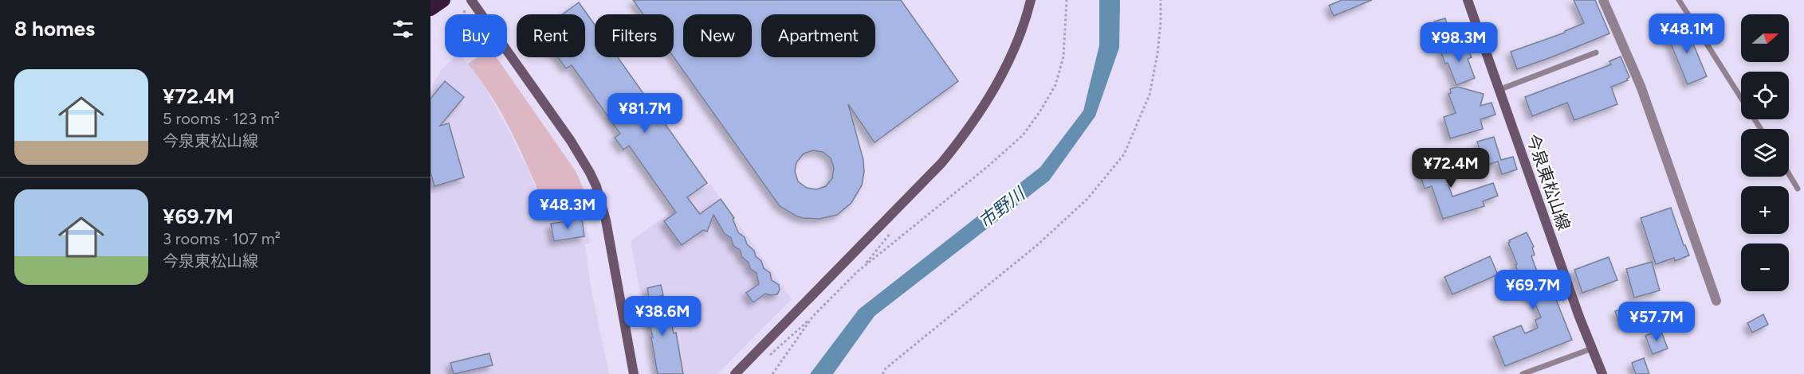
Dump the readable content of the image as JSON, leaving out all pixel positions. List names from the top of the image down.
{
  "streets": {
    "street": ["今泉東松山線"]
  },
  "water": ["市野川"],
  "north": "right",
  "page": {
    "heading": "8 homes",
    "price": [
      "¥48.1M",
      "¥98.3M",
      "¥81.7M",
      "¥72.4M",
      "¥48.3M",
      "¥69.7M",
      "¥38.6M",
      "¥57.7M"
    ],
    "map_buttons": ["+", "−"],
    "chip": [
      "Buy",
      "Rent",
      "Filters",
      "New",
      "Apartment"
    ],
    "list": [
      {
        "name": "¥72.4M",
        "note": "5 rooms · 123 m² · 今泉東松山線"
      },
      {
        "name": "¥69.7M",
        "note": "3 rooms · 107 m² · 今泉東松山線"
      }
    ]
  }
}
